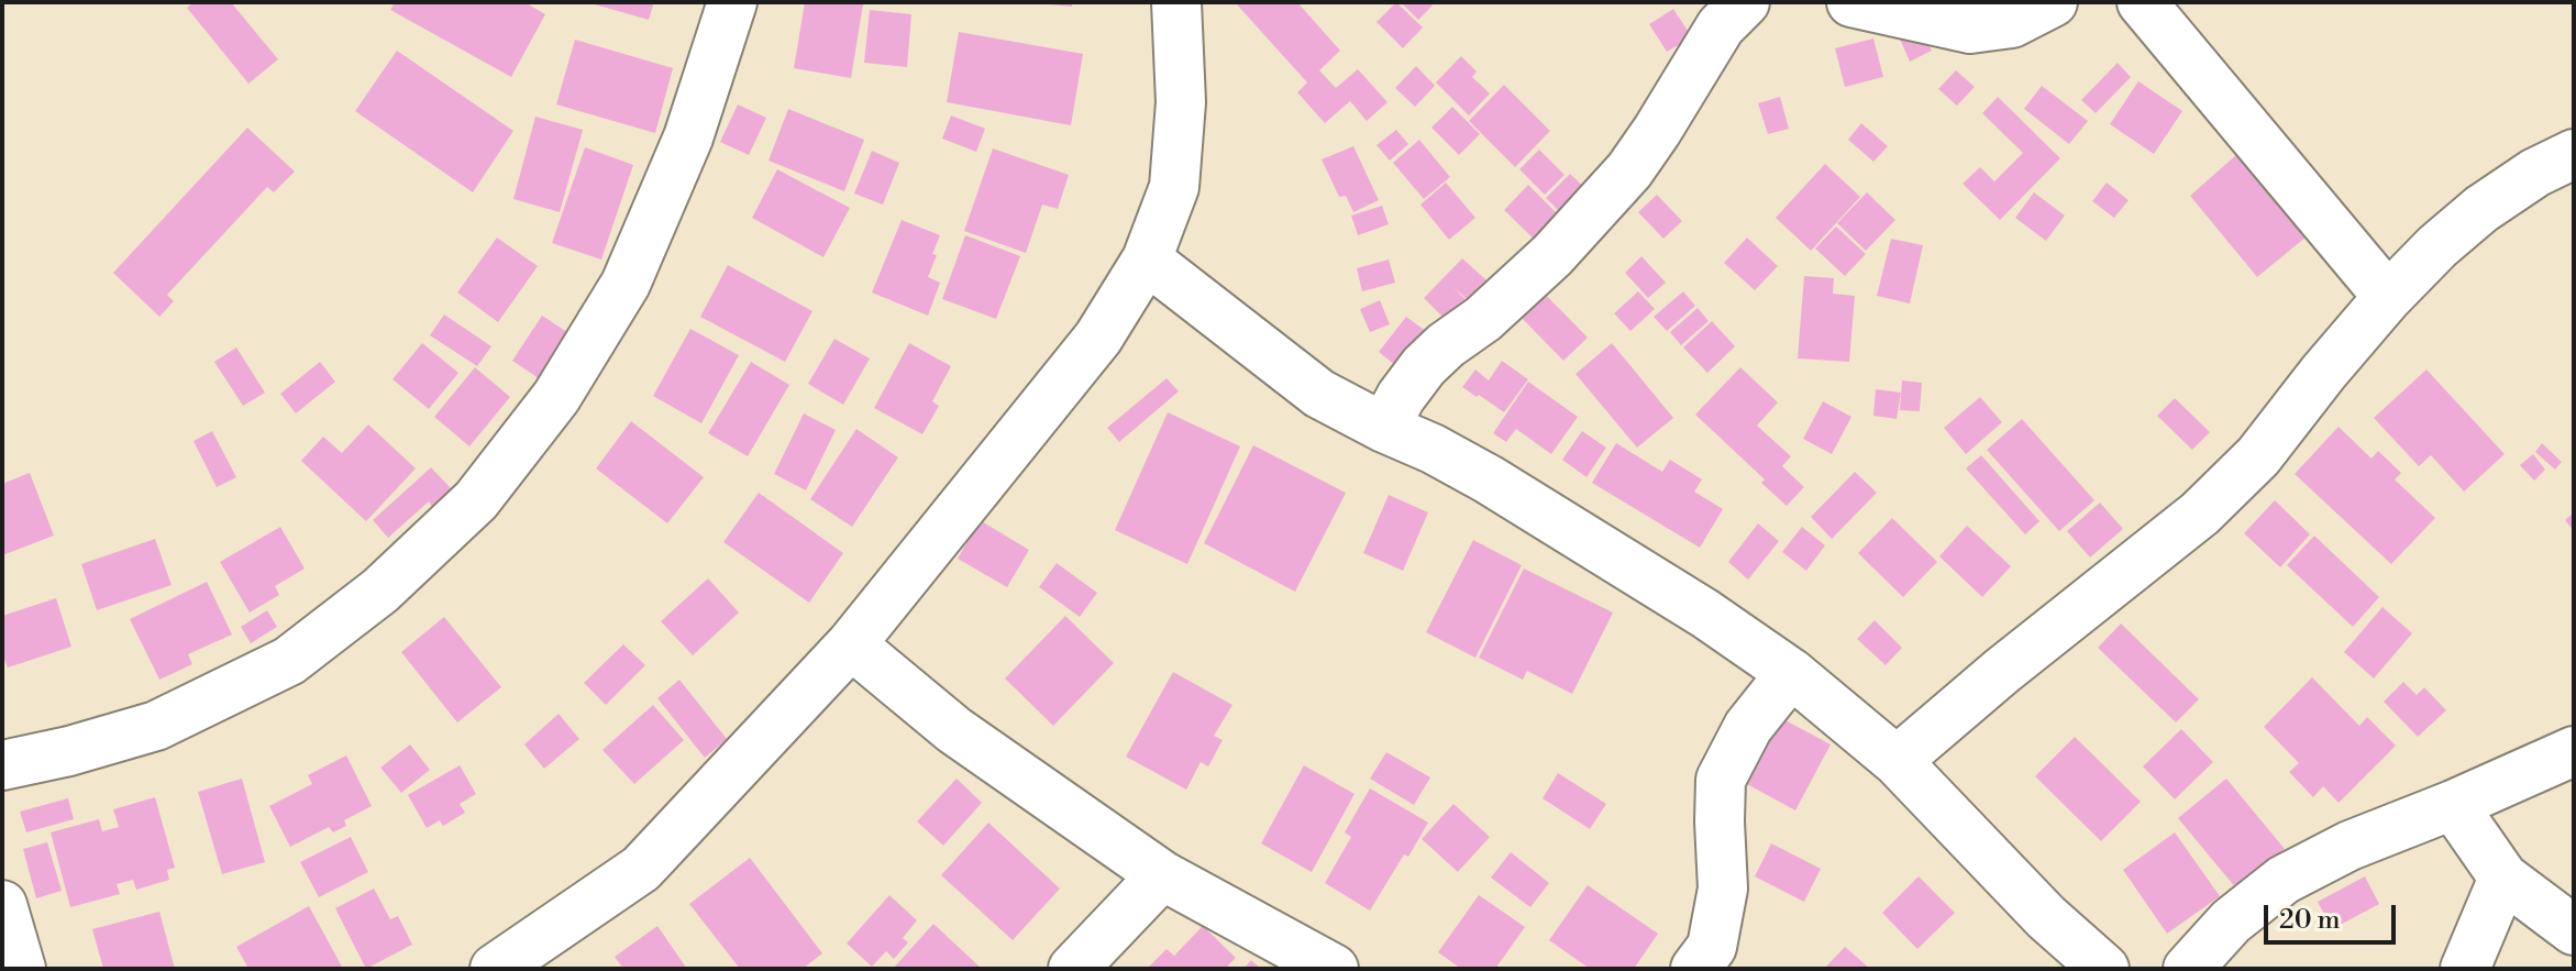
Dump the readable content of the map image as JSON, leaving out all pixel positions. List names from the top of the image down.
{
  "scale_bar": "20 m"
}
